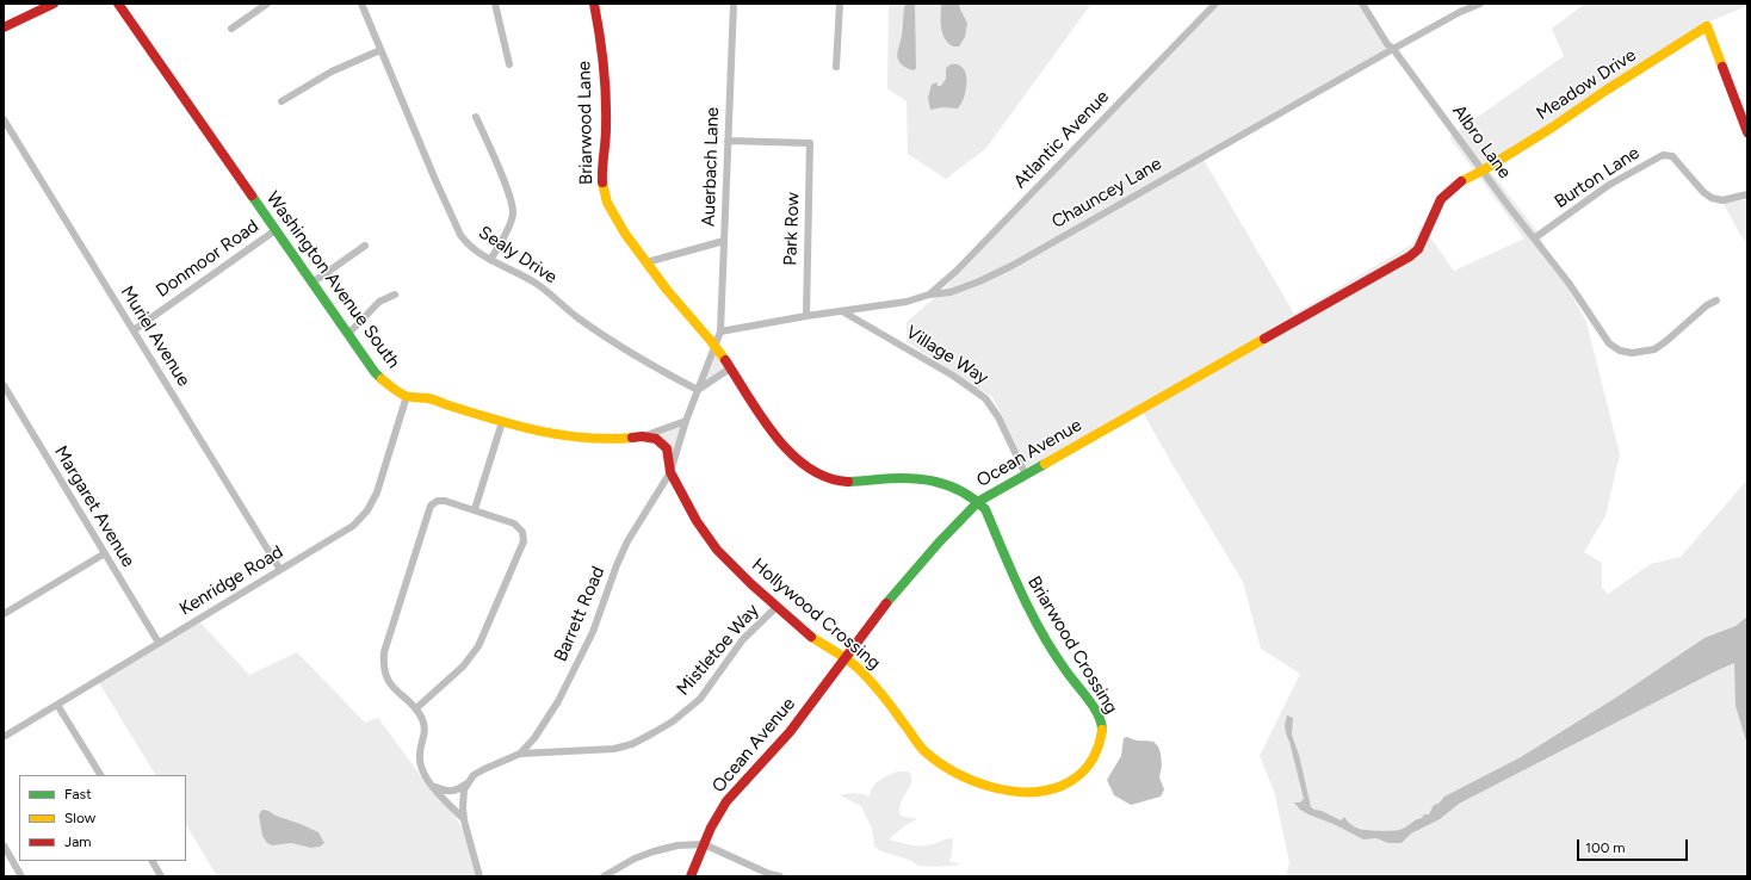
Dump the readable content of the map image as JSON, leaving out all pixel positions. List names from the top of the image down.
{
  "streets": {
    "street": [
      "Meadow Drive",
      "Briarwood Lane",
      "Atlantic Avenue",
      "Albro Lane",
      "Auerbach Lane",
      "Burton Lane",
      "Chauncey Lane",
      "Park Row",
      "Sealy Drive",
      "Donmoor Road",
      "Washington Avenue South",
      "Muriel Avenue",
      "Village Way",
      "Ocean Avenue",
      "Margaret Avenue",
      "Kenridge Road",
      "Barrett Road",
      "Hollywood Crossing",
      "Briarwood Crossing",
      "Mistletoe Way"
    ]
  },
  "crossings": [
    ["Meadow Drive", "Albro Lane"],
    ["Meadow Drive", "Ocean Avenue"],
    ["Briarwood Lane", "Barrett Road"],
    ["Briarwood Lane", "Briarwood Crossing"],
    ["Atlantic Avenue", "Chauncey Lane"],
    ["Albro Lane", "Burton Lane"],
    ["Albro Lane", "Chauncey Lane"],
    ["Albro Lane", "Ocean Avenue"],
    ["Auerbach Lane", "Chauncey Lane"],
    ["Auerbach Lane", "Park Row"],
    ["Chauncey Lane", "Park Row"],
    ["Chauncey Lane", "Village Way"],
    ["Sealy Drive", "Barrett Road"],
    ["Donmoor Road", "Washington Avenue South"],
    ["Donmoor Road", "Muriel Avenue"],
    ["Washington Avenue South", "Kenridge Road"],
    ["Washington Avenue South", "Barrett Road"],
    ["Washington Avenue South", "Hollywood Crossing"],
    ["Muriel Avenue", "Kenridge Road"],
    ["Village Way", "Ocean Avenue"],
    ["Ocean Avenue", "Hollywood Crossing"],
    ["Ocean Avenue", "Briarwood Crossing"],
    ["Margaret Avenue", "Kenridge Road"],
    ["Barrett Road", "Hollywood Crossing"],
    ["Barrett Road", "Briarwood Crossing"],
    ["Barrett Road", "Mistletoe Way"],
    ["Hollywood Crossing", "Briarwood Crossing"],
    ["Hollywood Crossing", "Mistletoe Way"]
  ],
  "legend": ["Fast", "Slow", "Jam"],
  "scale_bar": "100 m"
}
